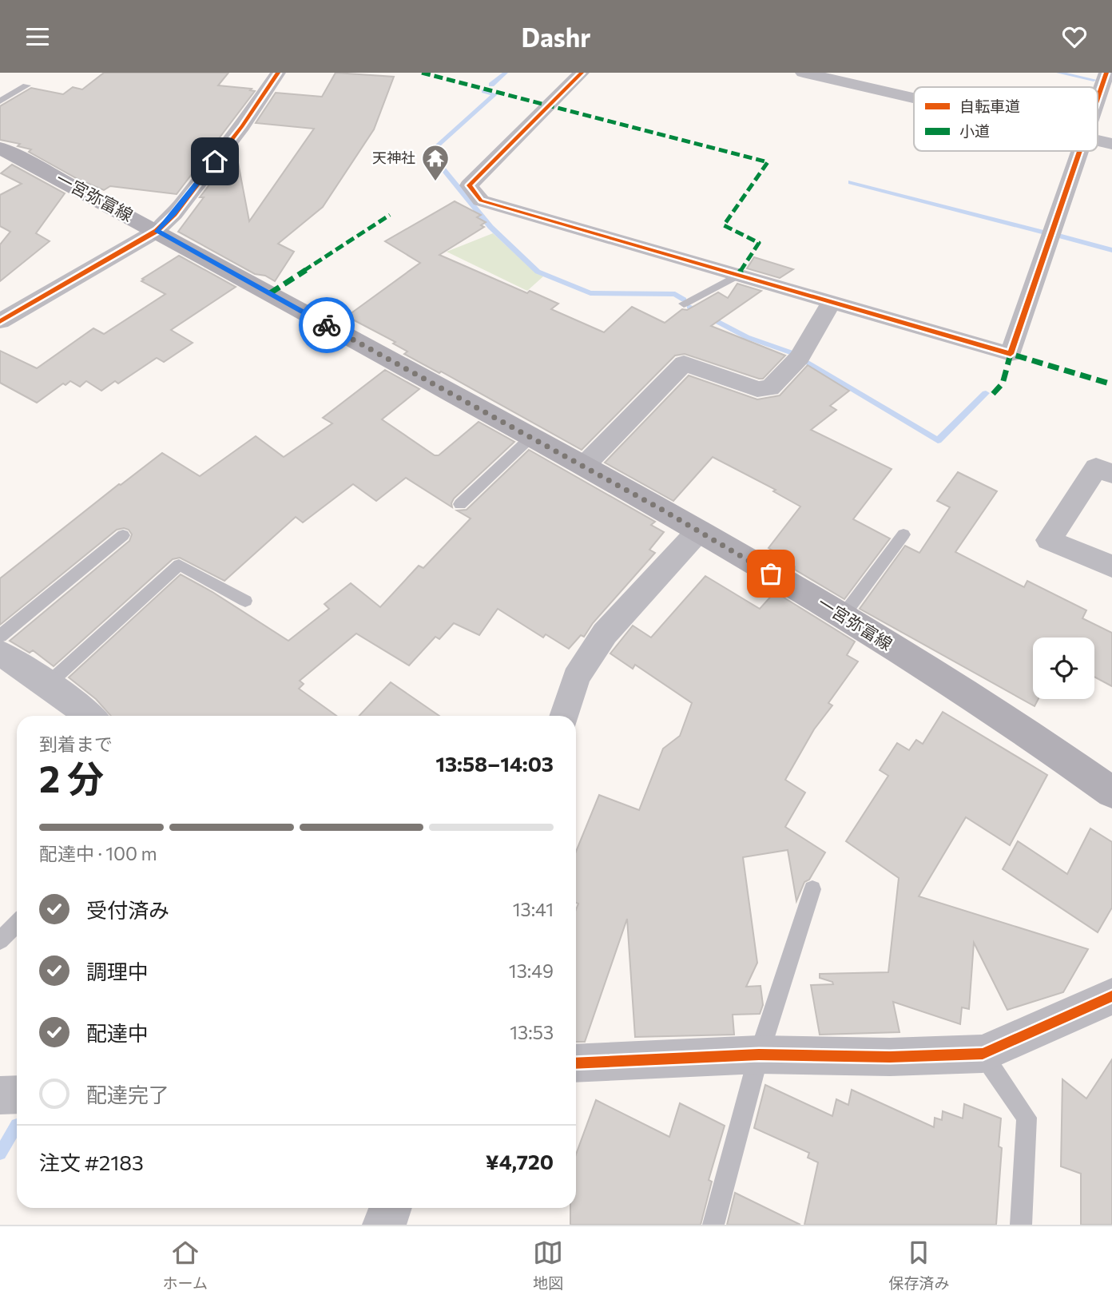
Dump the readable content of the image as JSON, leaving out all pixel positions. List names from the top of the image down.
{
  "streets": {
    "main road": ["一宮弥富線"]
  },
  "places": {
    "temple": ["天神社"]
  },
  "legend": ["自転車道", "小道"],
  "page": {
    "header": "Dashr",
    "heading": ["2 分", "到着まで", "13:58–14:03"],
    "panel": ["注文 #2183", "¥4,720"],
    "bar": "配達中 · 100 m",
    "list": [
      ["受付済み", "13:41"],
      ["調理中", "13:49"],
      ["配達中", "13:53"],
      "配達完了"
    ],
    "tabs": ["ホーム", "地図", "保存済み"]
  }
}
